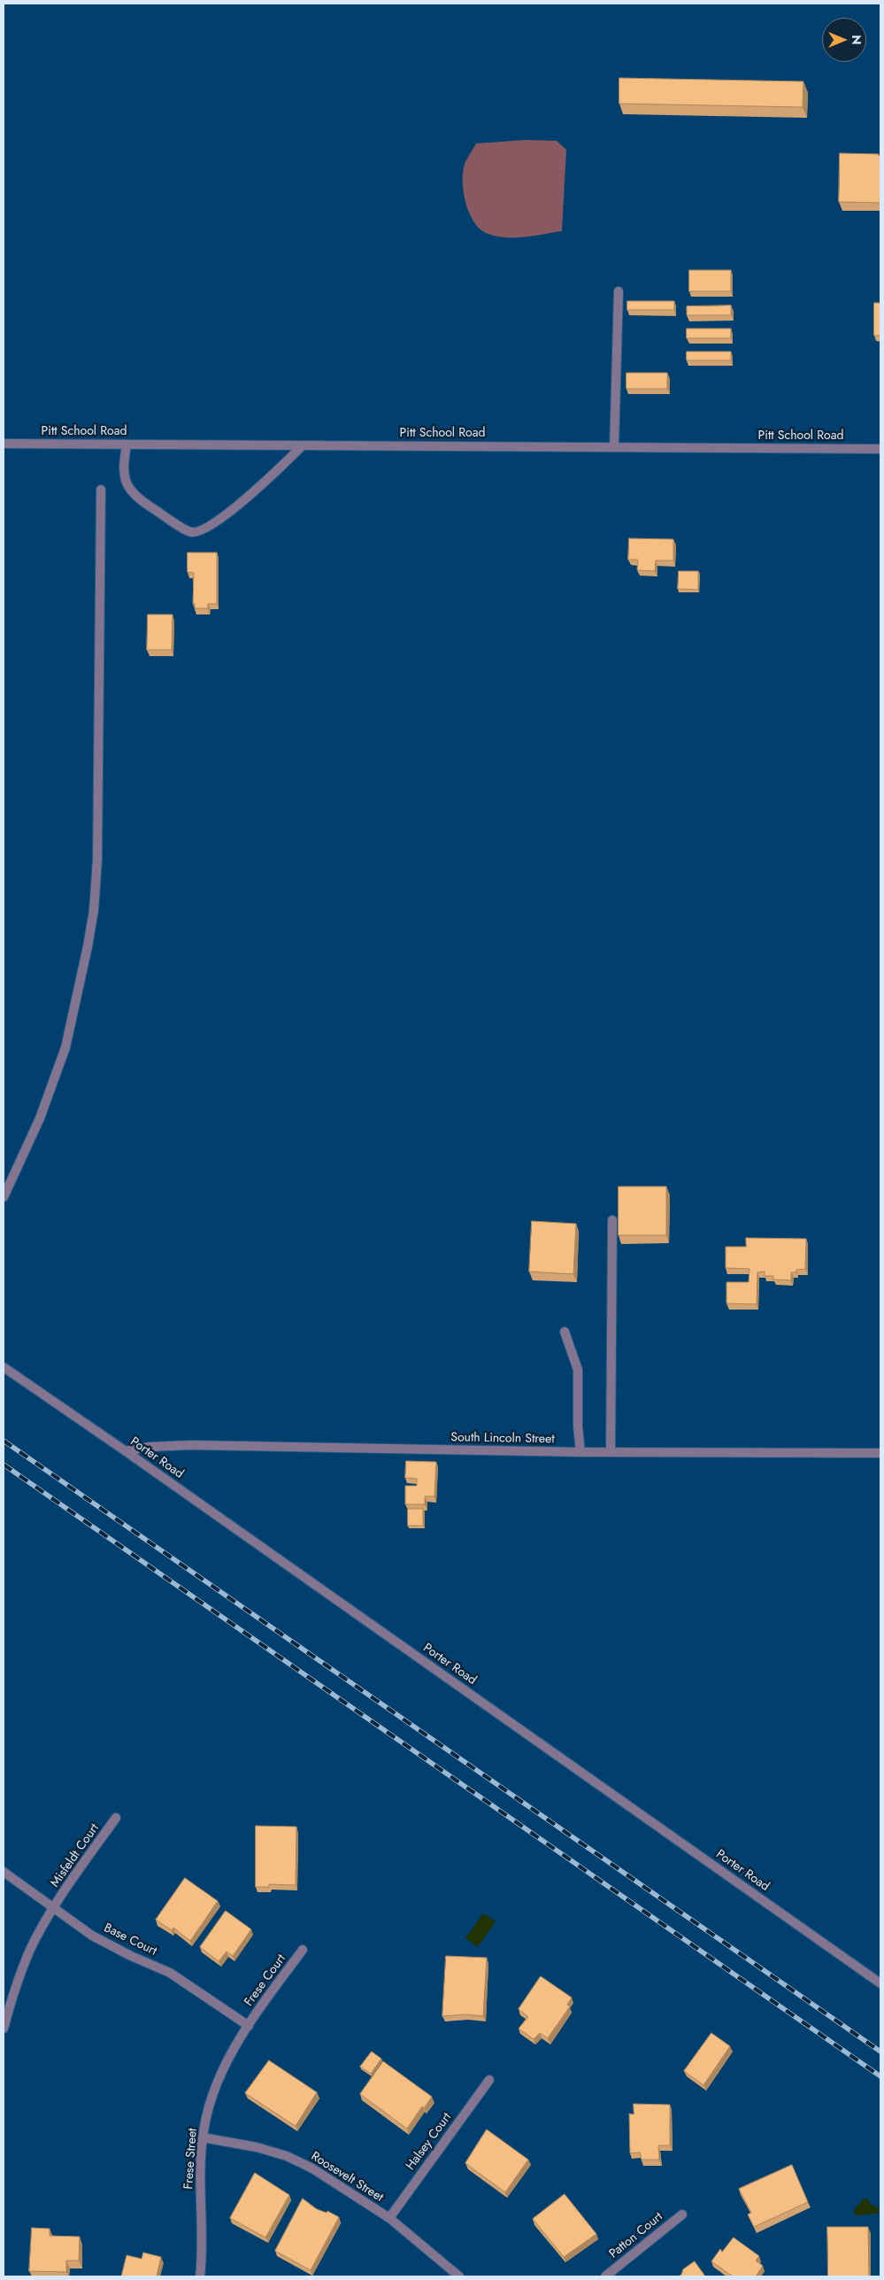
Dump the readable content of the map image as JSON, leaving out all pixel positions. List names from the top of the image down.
{
  "streets": {
    "street": [
      "Pitt School Road",
      "South Lincoln Street",
      "Porter Road",
      "Misfeldt Court",
      "Base Court",
      "Frese Court",
      "Halsey Court",
      "Frese Street",
      "Roosevelt Street",
      "Patton Court"
    ]
  },
  "crossings": [
    ["South Lincoln Street", "Porter Road"],
    ["Misfeldt Court", "Base Court"],
    ["Base Court", "Frese Court"],
    ["Base Court", "Frese Street"],
    ["Frese Court", "Frese Street"],
    ["Halsey Court", "Roosevelt Street"],
    ["Frese Street", "Roosevelt Street"]
  ],
  "north": "right"
}
